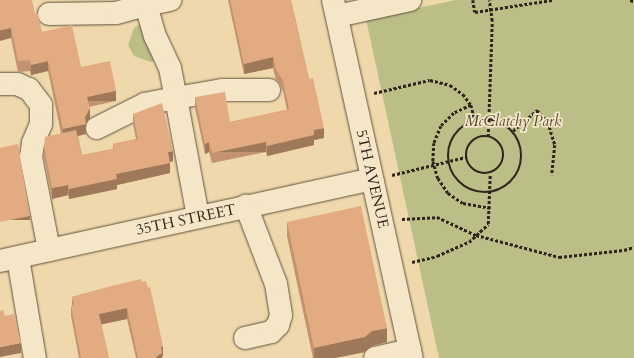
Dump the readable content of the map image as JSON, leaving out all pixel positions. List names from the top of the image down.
{
  "streets": {
    "street": ["5TH AVENUE", "35TH STREET"]
  },
  "crossings": [
    ["5TH AVENUE", "35TH STREET"]
  ],
  "parks": ["McClatchy Park"]
}
